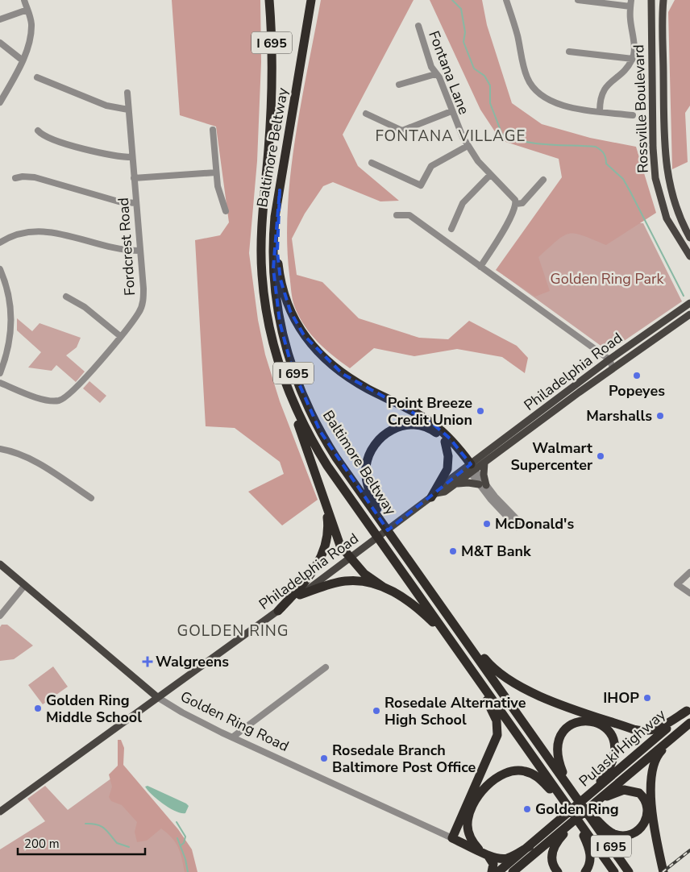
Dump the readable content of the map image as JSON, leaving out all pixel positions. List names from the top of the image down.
{
  "streets": {
    "highway": [
      "I 695",
      "Baltimore Beltway",
      "Golden Ring Road",
      "Pulaski Highway"
    ],
    "main road": ["Rossville Boulevard", "Philadelphia Road"],
    "street": ["Fontana Lane", "Fordcrest Road"]
  },
  "crossings": [
    ["I 695", "Baltimore Beltway"],
    ["Baltimore Beltway", "Pulaski Highway"],
    ["Philadelphia Road", "Golden Ring Road"],
    ["Golden Ring Road", "Pulaski Highway"]
  ],
  "districts": ["FONTANA VILLAGE", "GOLDEN RING"],
  "parks": ["Golden Ring Park"],
  "places": {
    "other": [
      "Popeyes",
      "Point Breeze Credit Union",
      "Marshalls",
      "Walmart Supercenter",
      "McDonald's",
      "M&T Bank",
      "IHOP",
      "Golden Ring Middle School",
      "Rosedale Alternative High School",
      "Rosedale Branch Baltimore Post Office",
      "Golden Ring"
    ],
    "health": ["Walgreens"]
  },
  "scale_bar": "200 m"
}
